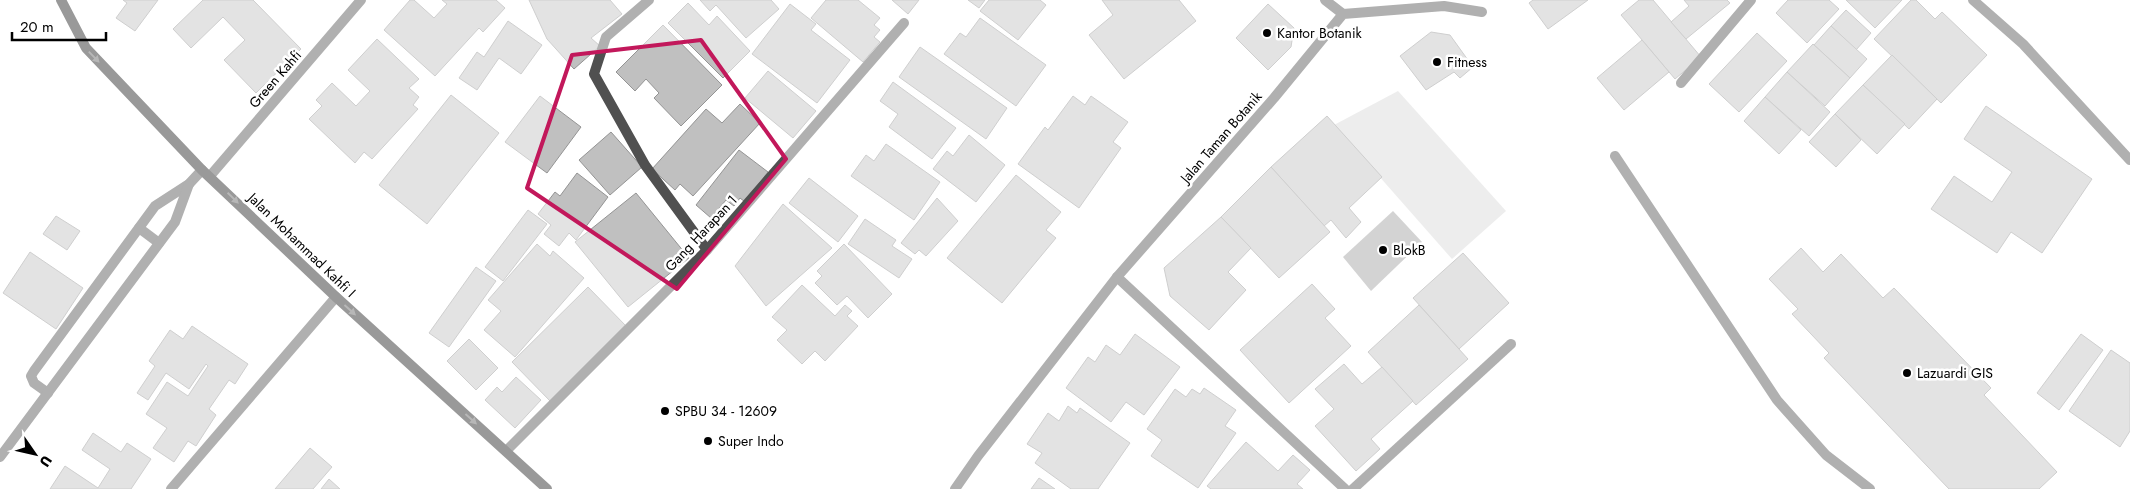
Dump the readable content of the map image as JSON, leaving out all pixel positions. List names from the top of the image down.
{
  "streets": {
    "main road": ["Jalan Mohammad Kahfi I"],
    "street": ["Green Kahfi", "Jalan Taman Botanik", "Gang Harapan 1"]
  },
  "crossings": [
    ["Green Kahfi", "Jalan Mohammad Kahfi I"],
    ["Gang Harapan 1", "Jalan Mohammad Kahfi I"]
  ],
  "one_way": ["Jalan Mohammad Kahfi I"],
  "places": [
    "Kantor Botanik",
    "Fitness",
    "BlokB",
    "Lazuardi GIS",
    "SPBU 34 - 12609",
    "Super Indo"
  ],
  "scale_bar": "20 m",
  "north": "bottom right"
}
